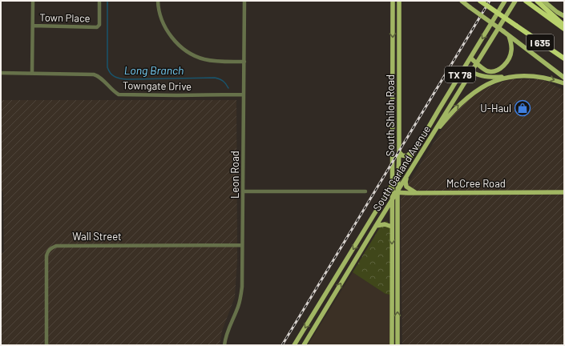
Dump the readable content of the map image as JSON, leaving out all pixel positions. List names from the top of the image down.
{
  "streets": {
    "highway": ["I 635"],
    "main road": [
      "TX 78",
      "South Shiloh Road",
      "South Garland Avenue",
      "McCree Road"
    ],
    "street": [
      "Town Place",
      "Towngate Drive",
      "Leon Road",
      "Wall Street"
    ]
  },
  "crossings": [
    ["Towngate Drive", "Leon Road"],
    ["South Shiloh Road", "South Garland Avenue"],
    ["South Shiloh Road", "McCree Road"],
    ["South Garland Avenue", "McCree Road"],
    ["Leon Road", "Wall Street"]
  ],
  "water": ["Long Branch"],
  "places": {
    "shop": ["U-Haul"]
  }
}
